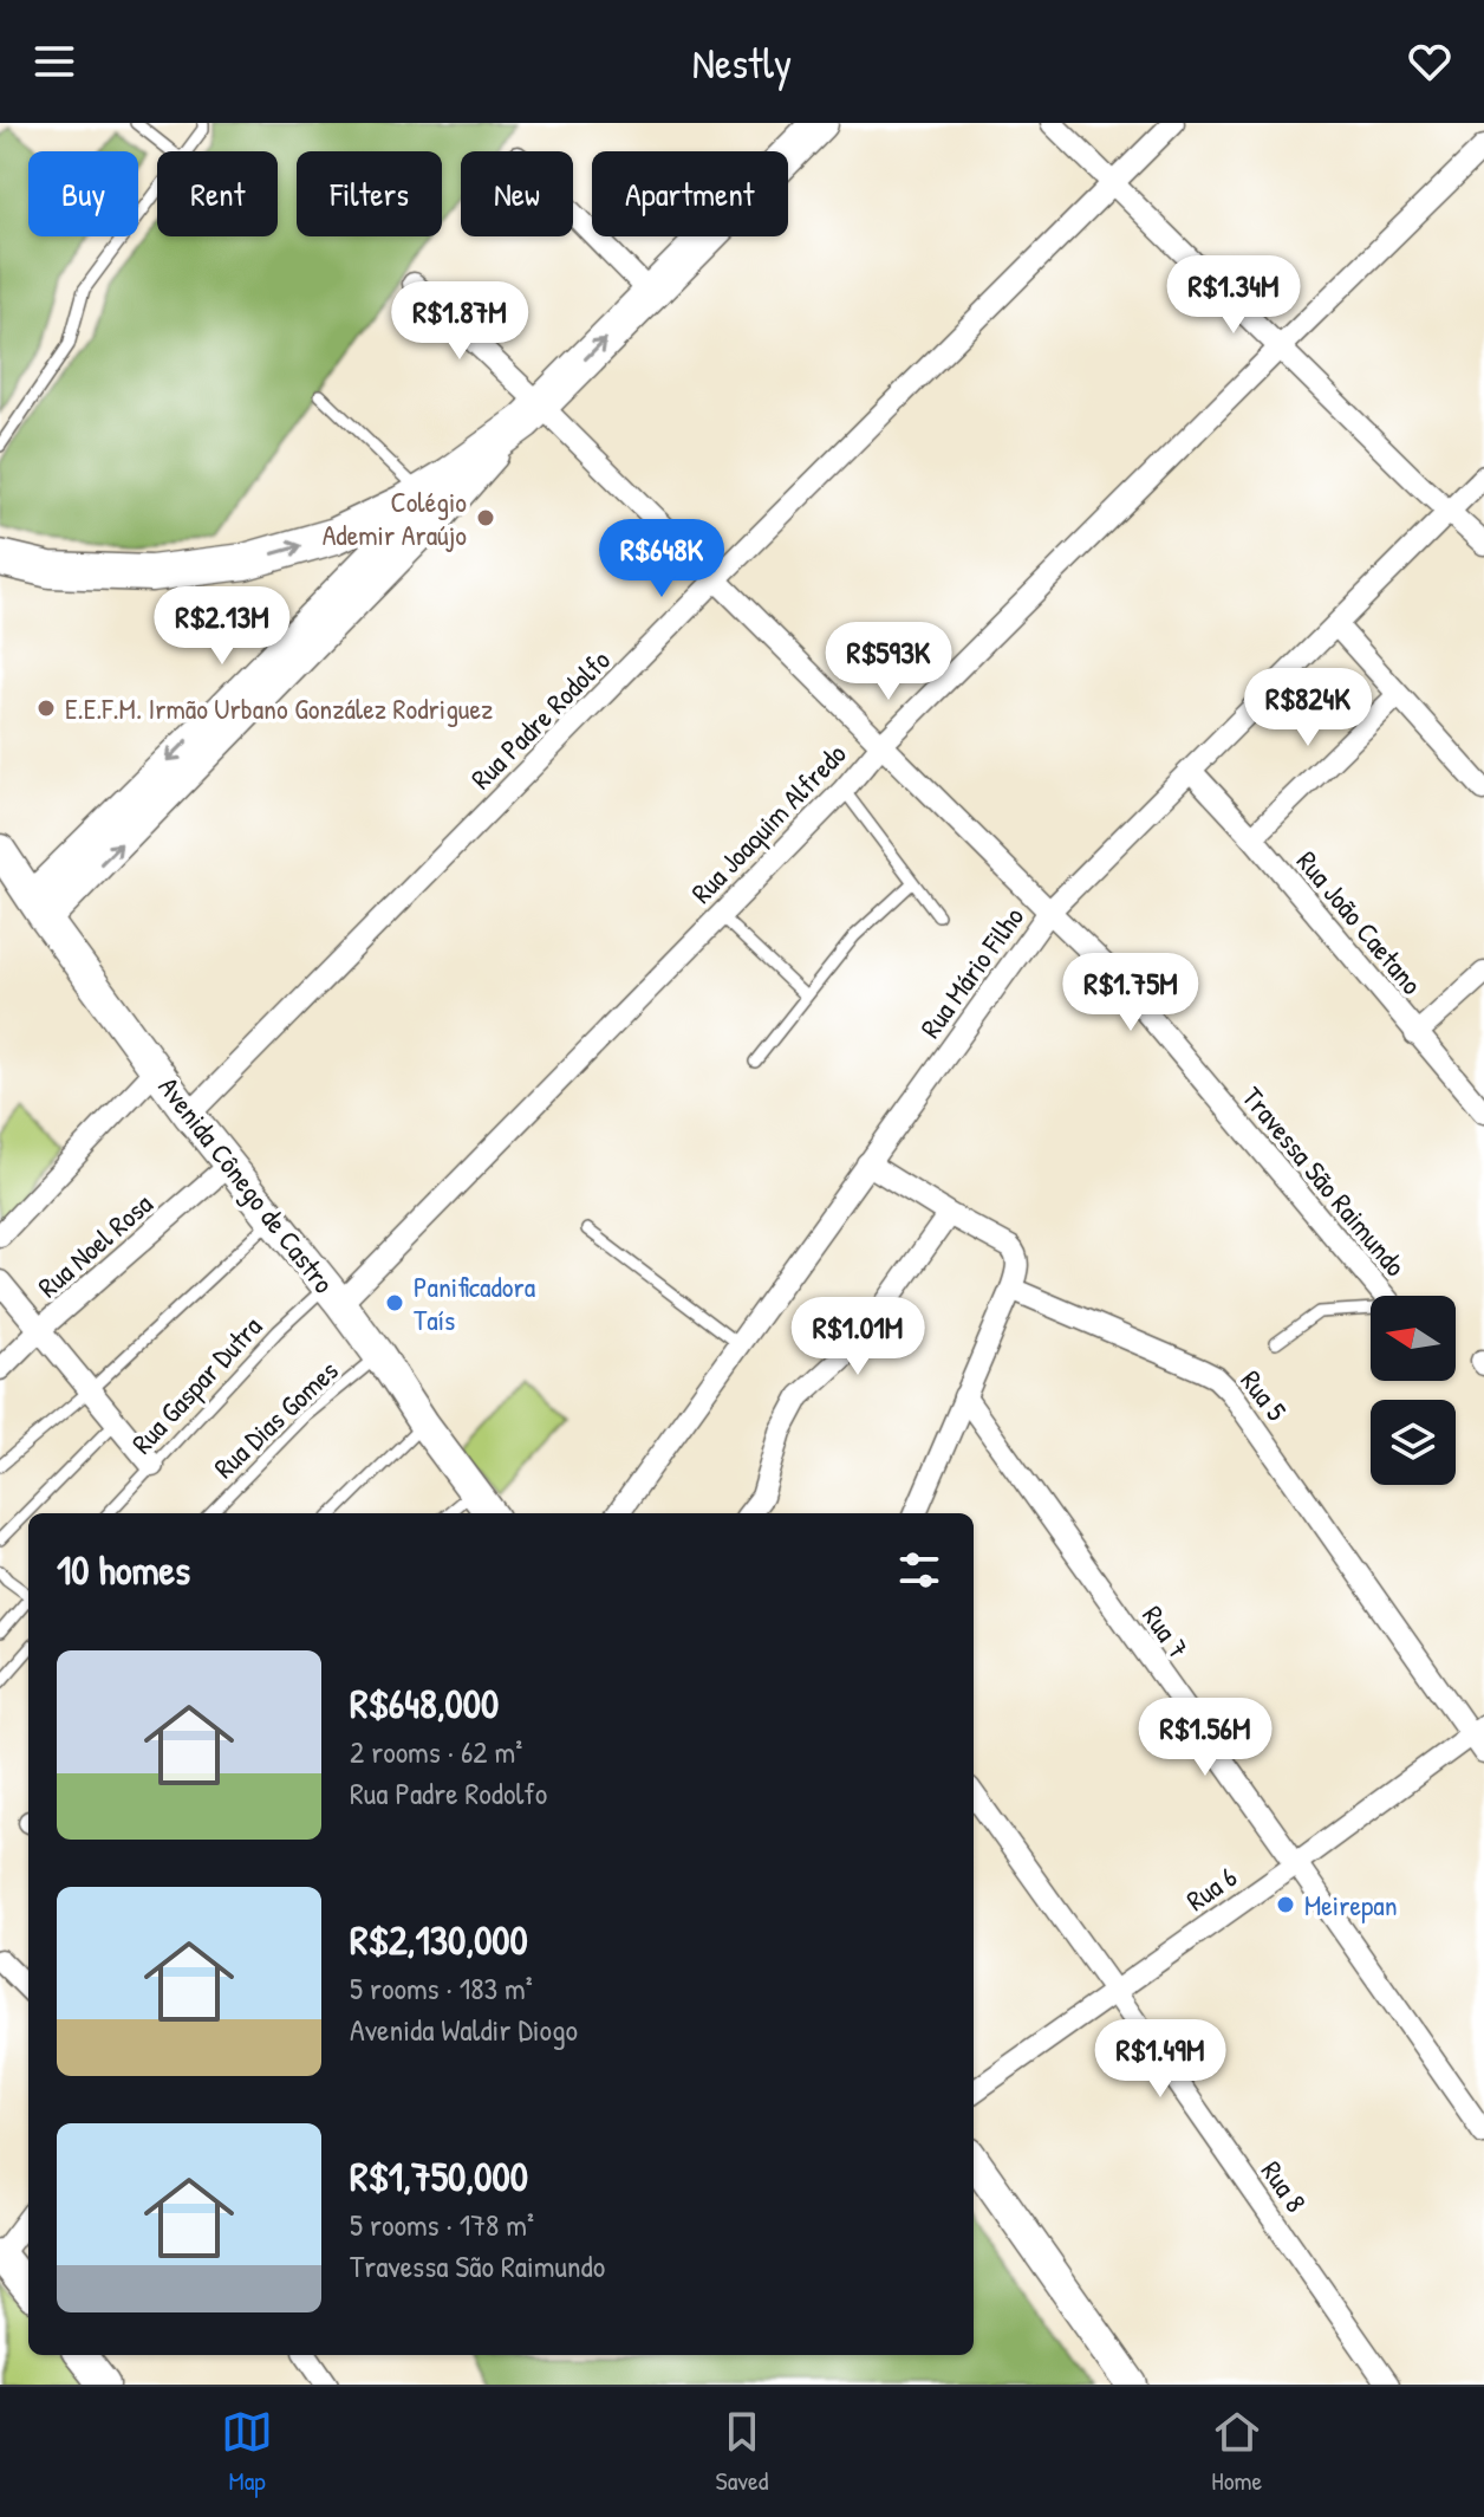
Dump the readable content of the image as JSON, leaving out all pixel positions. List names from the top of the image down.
{
  "streets": {
    "main road": ["Avenida Cônego de Castro"],
    "street": [
      "Rua Padre Rodolfo",
      "Rua Joaquim Alfredo",
      "Rua João Caetano",
      "Rua Mário Filho",
      "Travessa São Raimundo",
      "Rua Noel Rosa",
      "Rua 5",
      "Rua 7",
      "Rua 6",
      "Rua 8"
    ],
    "lane": ["Rua Gaspar Dutra", "Rua Dias Gomes"]
  },
  "crossings": [
    ["Rua Padre Rodolfo", "Travessa São Raimundo"],
    ["Rua Padre Rodolfo", "Avenida Cônego de Castro"],
    ["Rua Joaquim Alfredo", "Travessa São Raimundo"],
    ["Rua Joaquim Alfredo", "Avenida Cônego de Castro"],
    ["Rua Joaquim Alfredo", "Rua Gaspar Dutra"],
    ["Rua João Caetano", "Rua Mário Filho"],
    ["Rua Mário Filho", "Travessa São Raimundo"],
    ["Avenida Cônego de Castro", "Rua Noel Rosa"],
    ["Avenida Cônego de Castro", "Rua Gaspar Dutra"],
    ["Avenida Cônego de Castro", "Rua Dias Gomes"],
    ["Rua 5", "Rua 6"],
    ["Rua 7", "Rua 6"],
    ["Rua 6", "Rua 8"]
  ],
  "places": [
    "Colégio Ademir Araújo",
    "E.E.F.M. Irmão Urbano González Rodriguez",
    "Panificadora Taís",
    "Meirepan"
  ],
  "north": "left",
  "page": {
    "header": "Nestly",
    "chip": [
      "Buy",
      "Rent",
      "Filters",
      "New",
      "Apartment"
    ],
    "price": [
      "R$1.34M",
      "R$1.87M",
      "R$648K",
      "R$2.13M",
      "R$593K",
      "R$824K",
      "R$1.75M",
      "R$1.01M",
      "R$1.56M",
      "R$1.49M"
    ],
    "heading": "10 homes",
    "list": [
      {
        "name": "R$648,000",
        "note": "2 rooms · 62 m² · Rua Padre Rodolfo"
      },
      {
        "name": "R$2,130,000",
        "note": "5 rooms · 183 m² · Avenida Waldir Diogo"
      },
      {
        "name": "R$1,750,000",
        "note": "5 rooms · 178 m² · Travessa São Raimundo"
      }
    ],
    "tabs": ["Map", "Saved", "Home"]
  }
}
